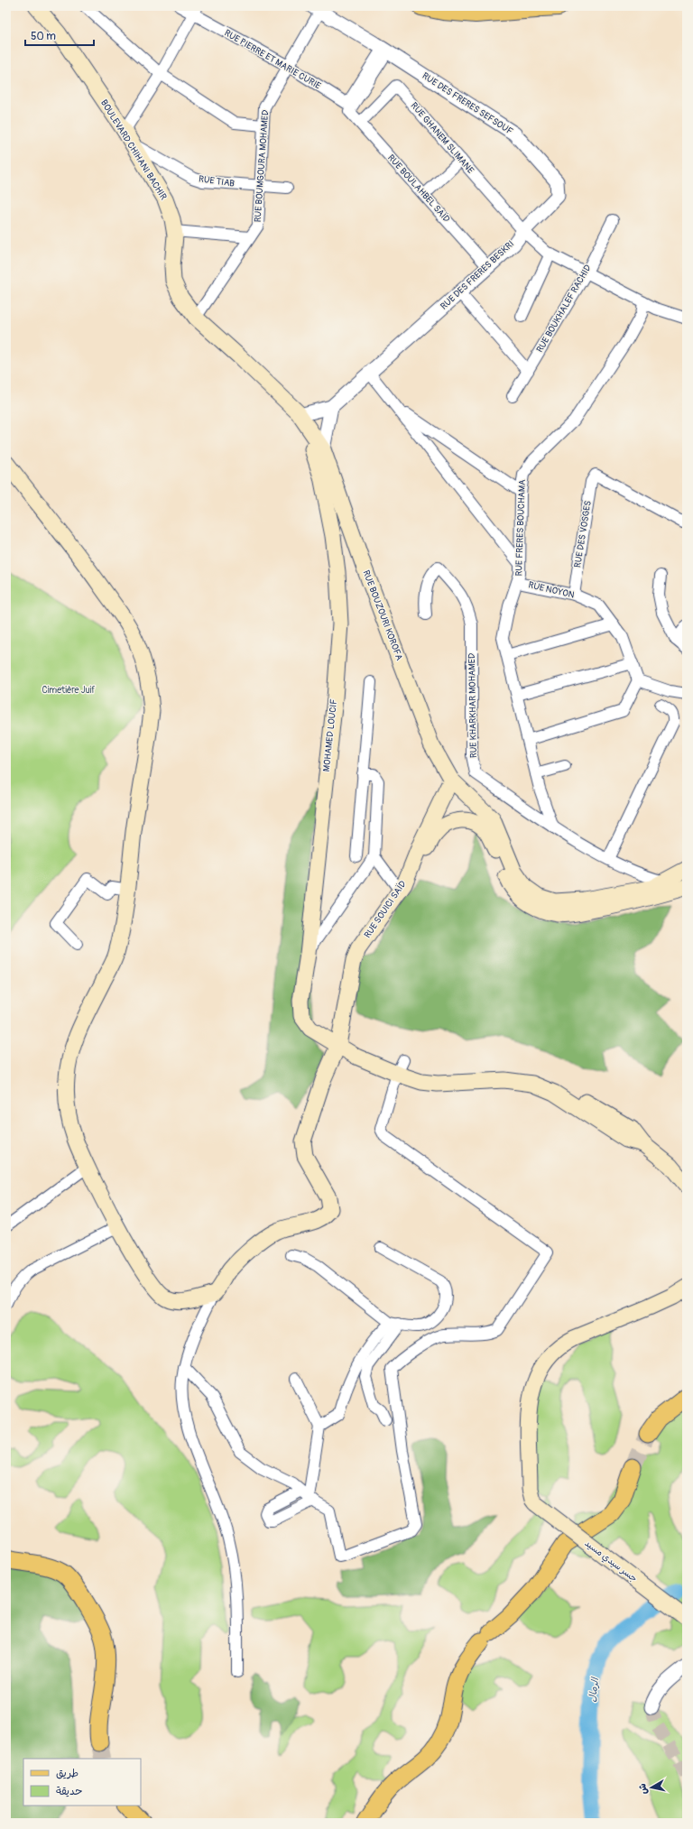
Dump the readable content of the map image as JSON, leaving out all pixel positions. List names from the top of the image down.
{
  "streets": {
    "main road": [
      "BOULEVARD CHIHANI BACHIR",
      "RUE BOUZOURI KOROFA",
      "MOHAMED LOUCIF",
      "RUE SOUICI SAÏD",
      "جسر سيدي مسيد"
    ],
    "street": [
      "RUE PIERRE ET MARIE CURIE",
      "RUE DES FRERES SEFSOUF",
      "RUE GHANEM SLIMANE",
      "RUE BOUMGOURA MOHAMED",
      "RUE TIAB",
      "RUE BOULAHBEL SAÏD",
      "RUE DES FRERES BESKRI",
      "RUE BOUKHALEF RACHID",
      "RUE FRERES BOUCHAMA",
      "RUE DES VOSGES",
      "RUE NOYON",
      "RUE KHARKHAR MOHAMED"
    ]
  },
  "crossings": [
    ["RUE PIERRE ET MARIE CURIE", "RUE BOUMGOURA MOHAMED"],
    ["RUE PIERRE ET MARIE CURIE", "RUE BOULAHBEL SAÏD"],
    ["RUE DES FRERES SEFSOUF", "RUE GHANEM SLIMANE"],
    ["RUE DES FRERES SEFSOUF", "RUE BOUMGOURA MOHAMED"],
    ["RUE DES FRERES SEFSOUF", "RUE DES FRERES BESKRI"],
    ["RUE GHANEM SLIMANE", "RUE BOULAHBEL SAÏD"],
    ["RUE GHANEM SLIMANE", "RUE DES FRERES BESKRI"],
    ["BOULEVARD CHIHANI BACHIR", "RUE BOUMGOURA MOHAMED"],
    ["BOULEVARD CHIHANI BACHIR", "RUE TIAB"],
    ["BOULEVARD CHIHANI BACHIR", "RUE DES FRERES BESKRI"],
    ["BOULEVARD CHIHANI BACHIR", "RUE BOUZOURI KOROFA"],
    ["BOULEVARD CHIHANI BACHIR", "MOHAMED LOUCIF"],
    ["RUE BOUMGOURA MOHAMED", "RUE TIAB"],
    ["RUE BOULAHBEL SAÏD", "RUE DES FRERES BESKRI"],
    ["RUE DES FRERES BESKRI", "RUE BOUZOURI KOROFA"],
    ["RUE DES FRERES BESKRI", "MOHAMED LOUCIF"],
    ["RUE FRERES BOUCHAMA", "RUE NOYON"],
    ["RUE FRERES BOUCHAMA", "RUE KHARKHAR MOHAMED"],
    ["RUE DES VOSGES", "RUE NOYON"],
    ["RUE BOUZOURI KOROFA", "RUE KHARKHAR MOHAMED"],
    ["RUE BOUZOURI KOROFA", "MOHAMED LOUCIF"],
    ["RUE BOUZOURI KOROFA", "RUE SOUICI SAÏD"],
    ["MOHAMED LOUCIF", "RUE SOUICI SAÏD"]
  ],
  "water": ["الرمال"],
  "parks": ["Cimetière Juif"],
  "legend": ["طريق", "حديقة"],
  "scale_bar": "50 m",
  "north": "left"
}
